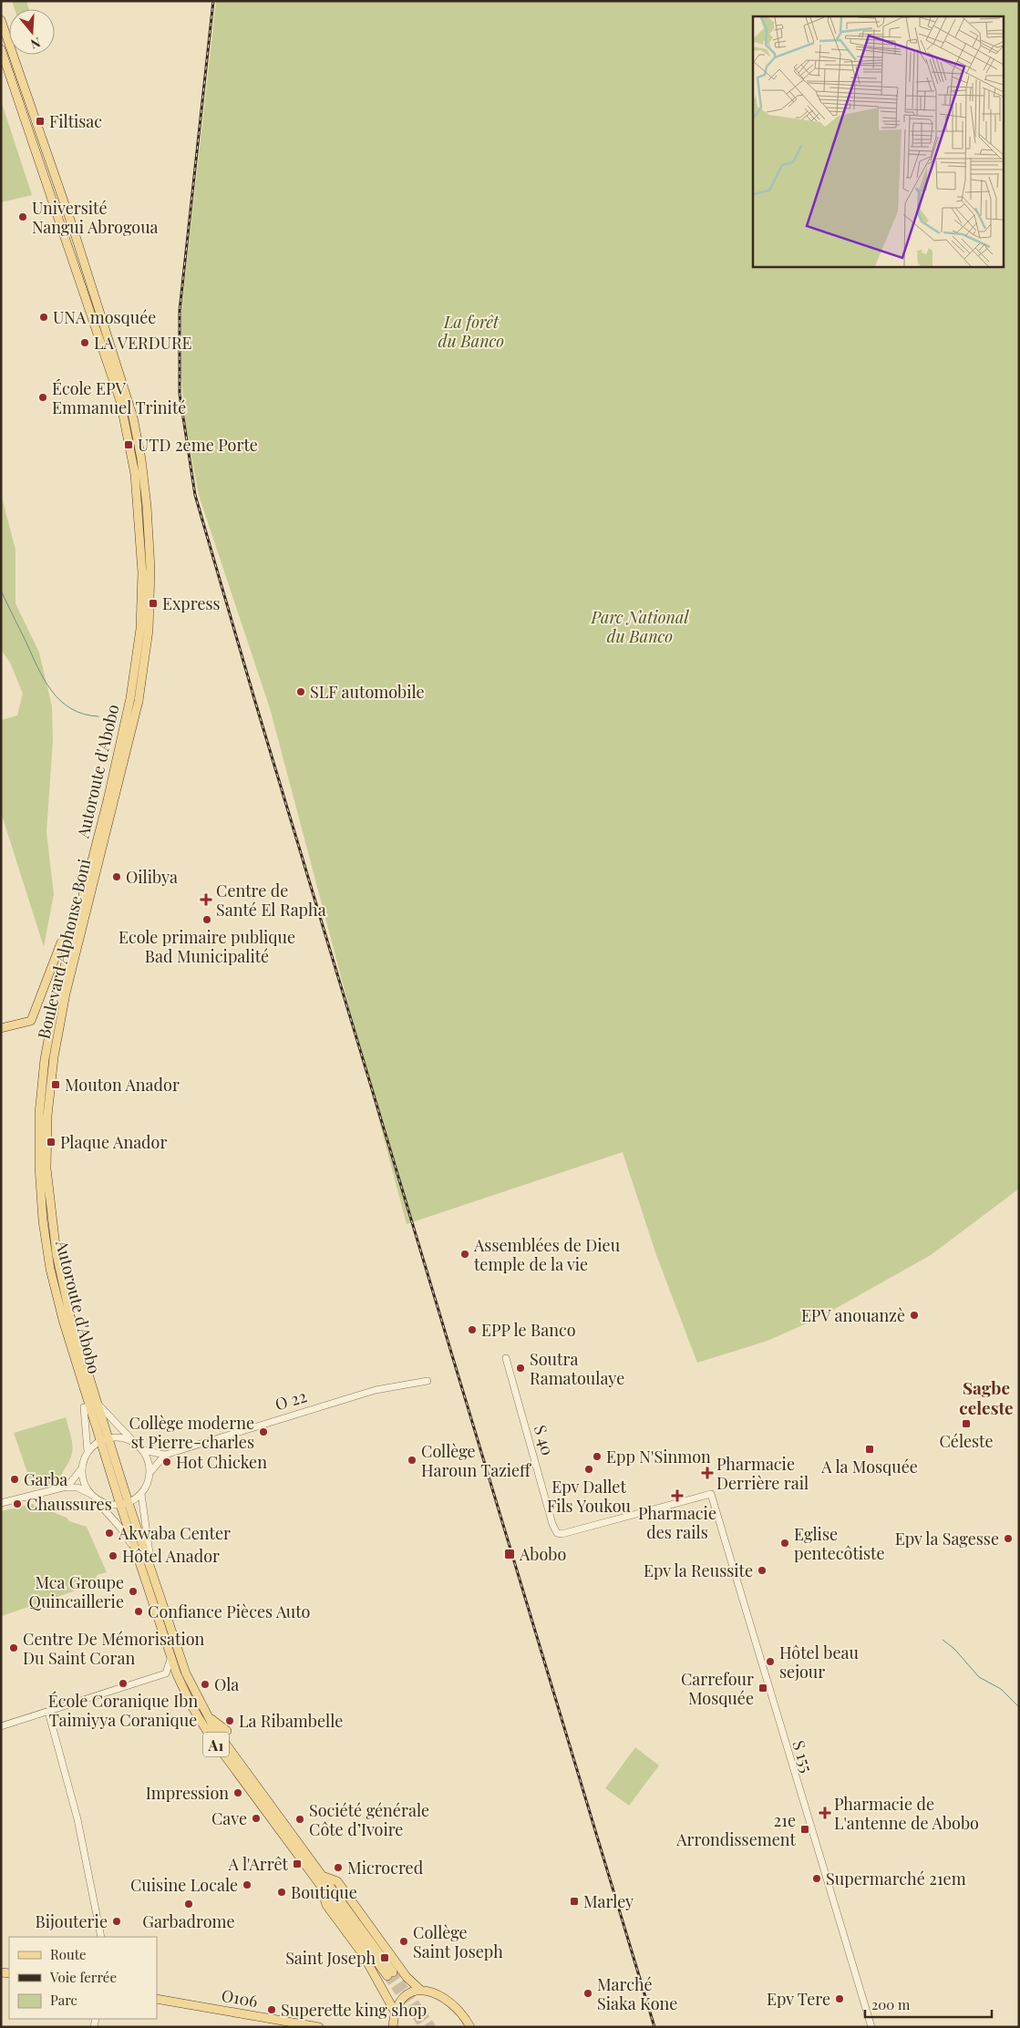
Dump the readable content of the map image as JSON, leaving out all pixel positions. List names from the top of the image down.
{
  "streets": {
    "main road": [
      "Autoroute d'Abobo",
      "Boulevard Alphonse Boni",
      "A1",
      "O106"
    ],
    "street": ["O 22", "S 40", "S 155"]
  },
  "crossings": [
    ["Autoroute d'Abobo", "Boulevard Alphonse Boni"],
    ["Autoroute d'Abobo", "A1"],
    ["S 40", "S 155"]
  ],
  "districts": ["Sagbe celeste"],
  "parks": ["La forêt du Banco", "Parc National du Banco"],
  "places": {
    "transit": [
      "Filtisac",
      "UTD 2eme Porte",
      "Express",
      "Mouton Anador",
      "Plaque Anador",
      "Céleste",
      "A la Mosquée",
      "Abobo",
      "Carrefour Mosquée",
      "21e Arrondissement",
      "A l'Arrêt",
      "Marley",
      "Saint Joseph"
    ],
    "other": [
      "Université Nangui Abrogoua",
      "UNA mosquée",
      "LA VERDURE",
      "École EPV Emmanuel Trinité",
      "SLF automobile",
      "Oilibya",
      "Ecole primaire publique Bad Municipalité",
      "Assemblées de Dieu temple de la vie",
      "EPV anouanzè",
      "EPP le Banco",
      "Soutra Ramatoulaye",
      "Collège moderne st Pierre-charles",
      "Epp N'Sinmon",
      "Collège Haroun Tazieff",
      "Hot Chicken",
      "Epv Dallet Fils Youkou",
      "Garba",
      "Chaussures",
      "Akwaba Center",
      "Epv la Sagesse",
      "Eglise pentecôtiste",
      "Hôtel Anador",
      "Epv la Reussite",
      "Mca Groupe Quincaillerie",
      "Confiance Pièces Auto",
      "Centre De Mémorisation Du Saint Coran",
      "Hôtel beau sejour",
      "École Coranique Ibn Taimiyya Coranique",
      "Ola",
      "La Ribambelle",
      "Impression",
      "Cave",
      "Société générale Côte d’Ivoire",
      "Microcred",
      "Supermarché 21em",
      "Cuisine Locale",
      "Boutique",
      "Garbadrome",
      "Bijouterie",
      "Collège Saint Joseph",
      "Marché Siaka Kone",
      "Epv Tere",
      "Superette king shop"
    ],
    "health": [
      "Centre de Santé El Rapha",
      "Pharmacie Derrière rail",
      "Pharmacie des rails",
      "Pharmacie de L'antenne de Abobo"
    ]
  },
  "legend": ["Route", "Voie ferrée", "Parc"],
  "scale_bar": "200 m",
  "north": "bottom"
}
